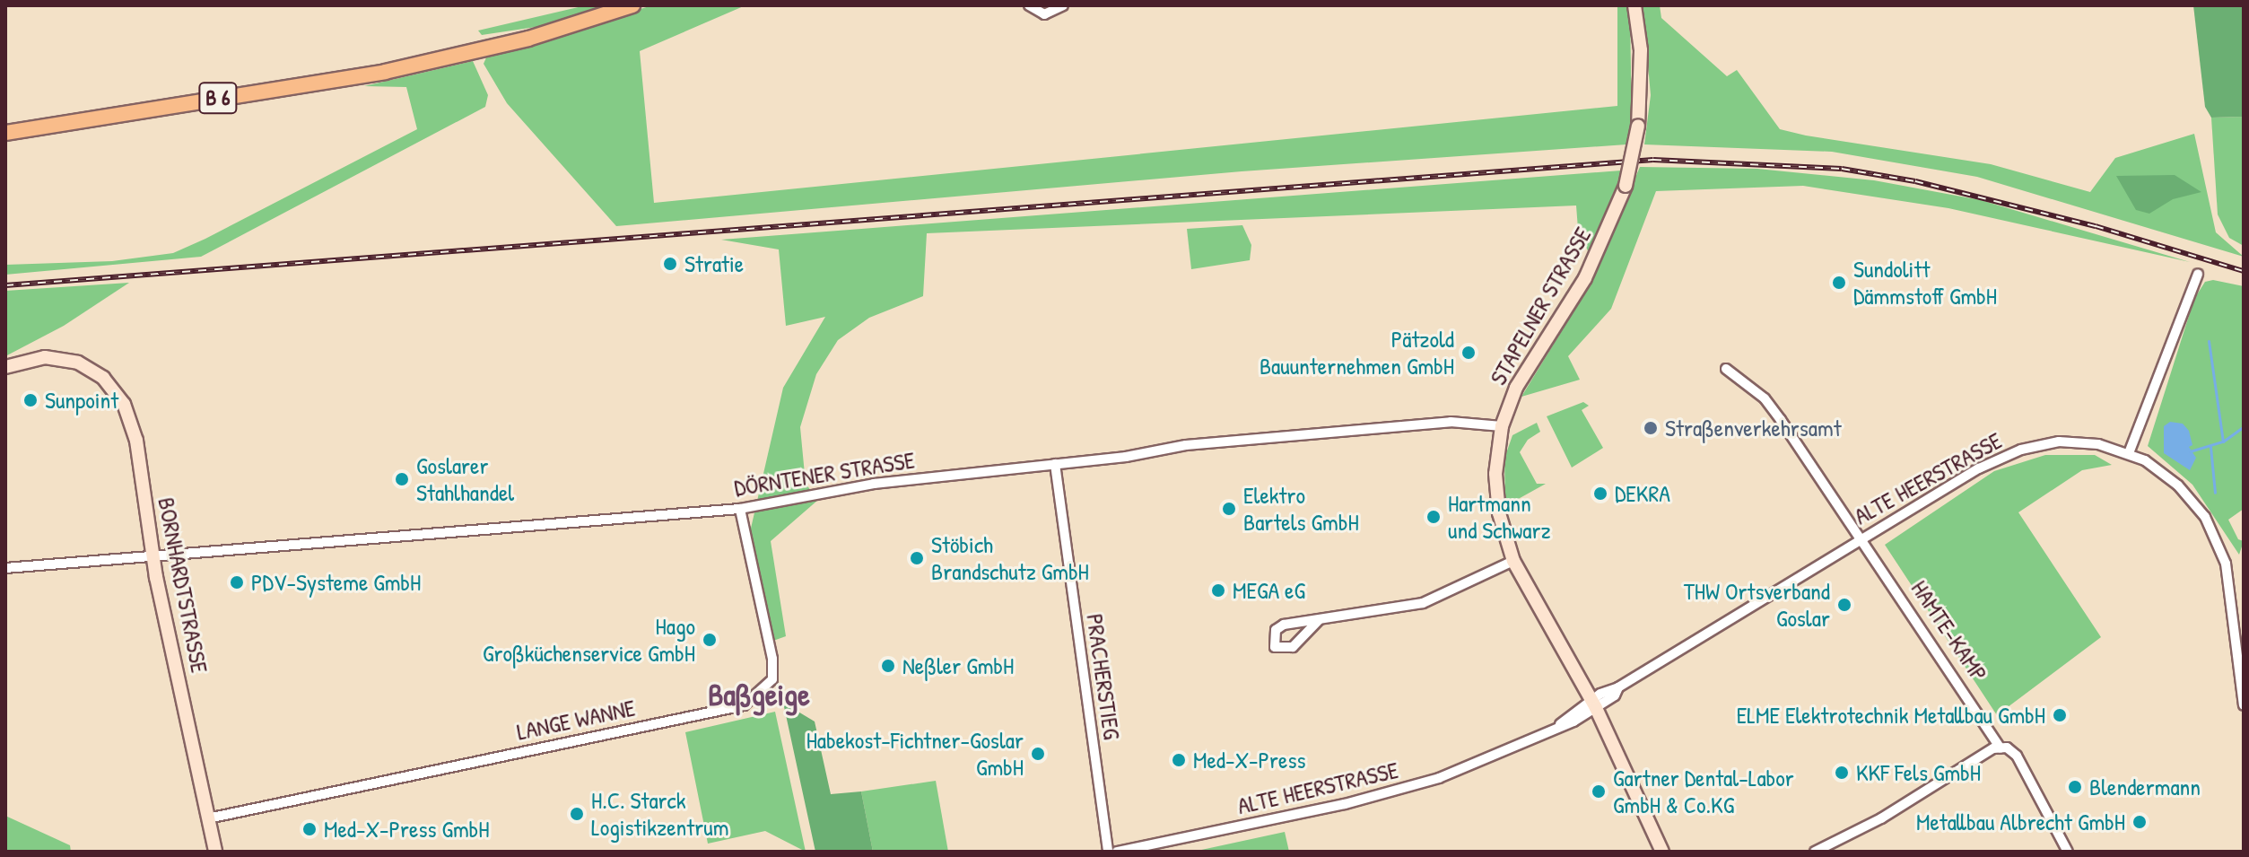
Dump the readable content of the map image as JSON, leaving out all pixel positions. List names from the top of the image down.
{
  "streets": {
    "main road": ["B 6"],
    "street": [
      "STAPELNER STRASSE",
      "DÖRNTENER STRASSE",
      "ALTE HEERSTRASSE",
      "BORNHARDTSTRASSE",
      "HAMTE-KAMP",
      "PRACHERSTIEG",
      "LANGE WANNE"
    ]
  },
  "crossings": [
    ["STAPELNER STRASSE", "DÖRNTENER STRASSE"],
    ["STAPELNER STRASSE", "ALTE HEERSTRASSE"],
    ["DÖRNTENER STRASSE", "BORNHARDTSTRASSE"],
    ["DÖRNTENER STRASSE", "PRACHERSTIEG"],
    ["DÖRNTENER STRASSE", "LANGE WANNE"],
    ["ALTE HEERSTRASSE", "HAMTE-KAMP"],
    ["BORNHARDTSTRASSE", "LANGE WANNE"]
  ],
  "districts": ["Baßgeige"],
  "places": [
    "Stratie",
    "Sundolitt Dämmstoff GmbH",
    "Pätzold Bauunternehmen GmbH",
    "Sunpoint",
    "Straßenverkehrsamt",
    "Goslarer Stahlhandel",
    "DEKRA",
    "Elektro Bartels GmbH",
    "Hartmann und Schwarz",
    "Stöbich Brandschutz GmbH",
    "PDV-Systeme GmbH",
    "MEGA eG",
    "THW Ortsverband Goslar",
    "Hago Großküchenservice GmbH",
    "Neßler GmbH",
    "ELME Elektrotechnik Metallbau GmbH",
    "Habekost-Fichtner-Goslar GmbH",
    "Med-X-Press",
    "KKF Fels GmbH",
    "Blendermann",
    "Gartner Dental-Labor GmbH & Co.KG",
    "H.C. Starck Logistikzentrum",
    "Metallbau Albrecht GmbH",
    "Med-X-Press GmbH"
  ]
}
